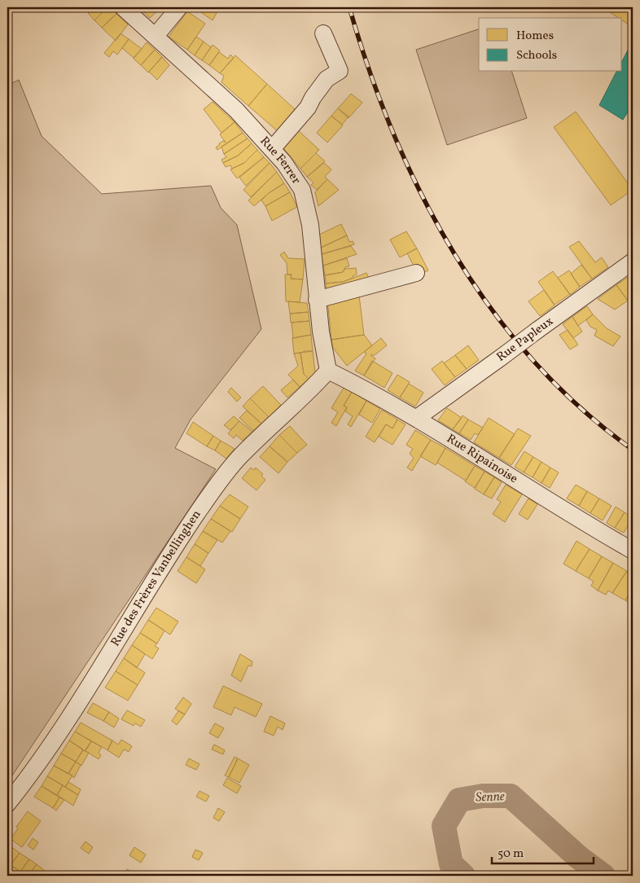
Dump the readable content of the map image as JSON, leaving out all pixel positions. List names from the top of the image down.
{
  "streets": {
    "street": [
      "Rue Ferrer",
      "Rue Papleux",
      "Rue Ripainoise",
      "Rue des Frères Vanbellinghen"
    ]
  },
  "crossings": [
    ["Rue Ferrer", "Rue Ripainoise"],
    ["Rue Ferrer", "Rue des Frères Vanbellinghen"],
    ["Rue Papleux", "Rue Ripainoise"],
    ["Rue Ripainoise", "Rue des Frères Vanbellinghen"]
  ],
  "water": ["Senne"],
  "legend": ["Homes", "Schools"],
  "scale_bar": "50 m"
}
